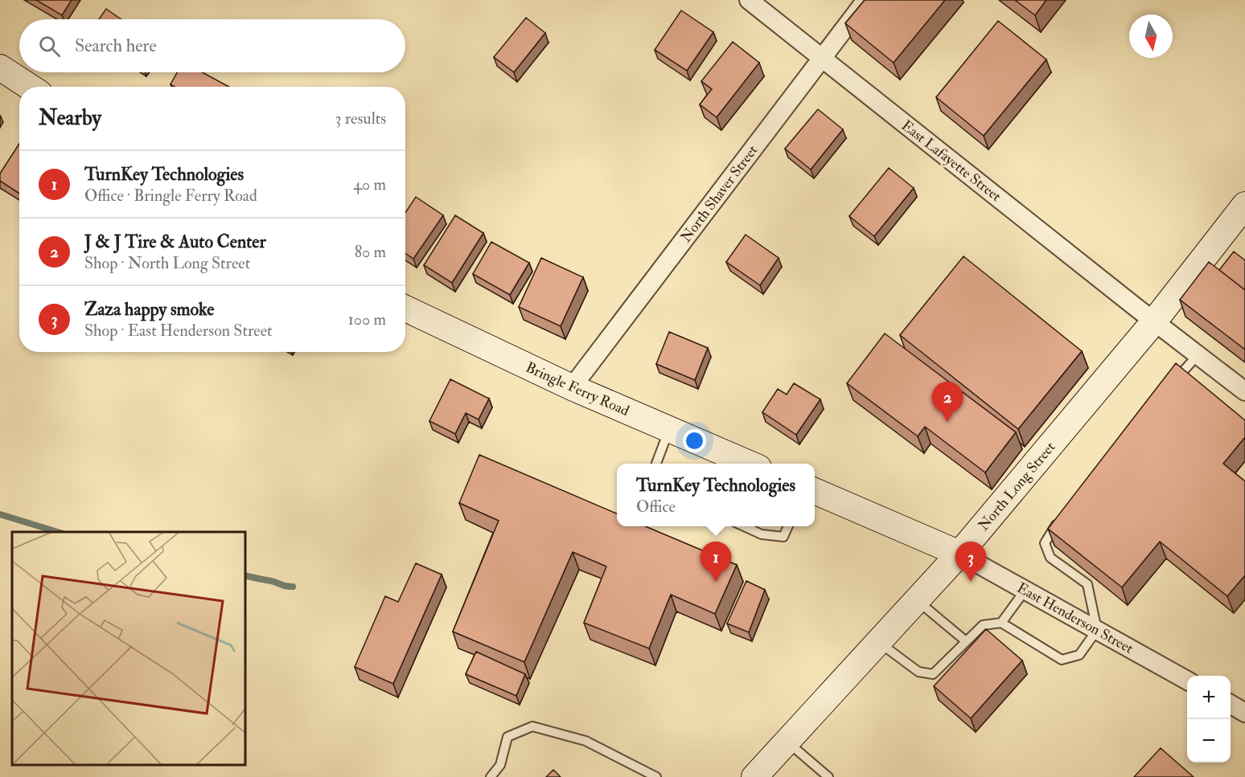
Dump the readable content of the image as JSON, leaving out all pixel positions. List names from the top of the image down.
{
  "streets": {
    "street": [
      "East Lafayette Street",
      "North Shaver Street",
      "Bringle Ferry Road",
      "North Long Street",
      "East Henderson Street"
    ]
  },
  "crossings": [
    ["East Lafayette Street", "North Shaver Street"],
    ["East Lafayette Street", "North Long Street"],
    ["North Shaver Street", "Bringle Ferry Road"],
    ["North Long Street", "East Henderson Street"]
  ],
  "north": "bottom",
  "page": {
    "search": "Search here",
    "heading": ["Nearby", "3 results"],
    "list": [
      {
        "mark": "1",
        "name": "TurnKey Technologies",
        "note": "Office · Bringle Ferry Road",
        "value": "40 m"
      },
      {
        "mark": "2",
        "name": "J & J Tire & Auto Center",
        "note": "Shop · North Long Street",
        "value": "80 m"
      },
      {
        "mark": "3",
        "name": "Zaza happy smoke",
        "note": "Shop · East Henderson Street",
        "value": "100 m"
      }
    ],
    "pins": ["2", "1", "3"],
    "popup": ["TurnKey Technologies", "Office"],
    "map_buttons": ["+", "−"]
  }
}
